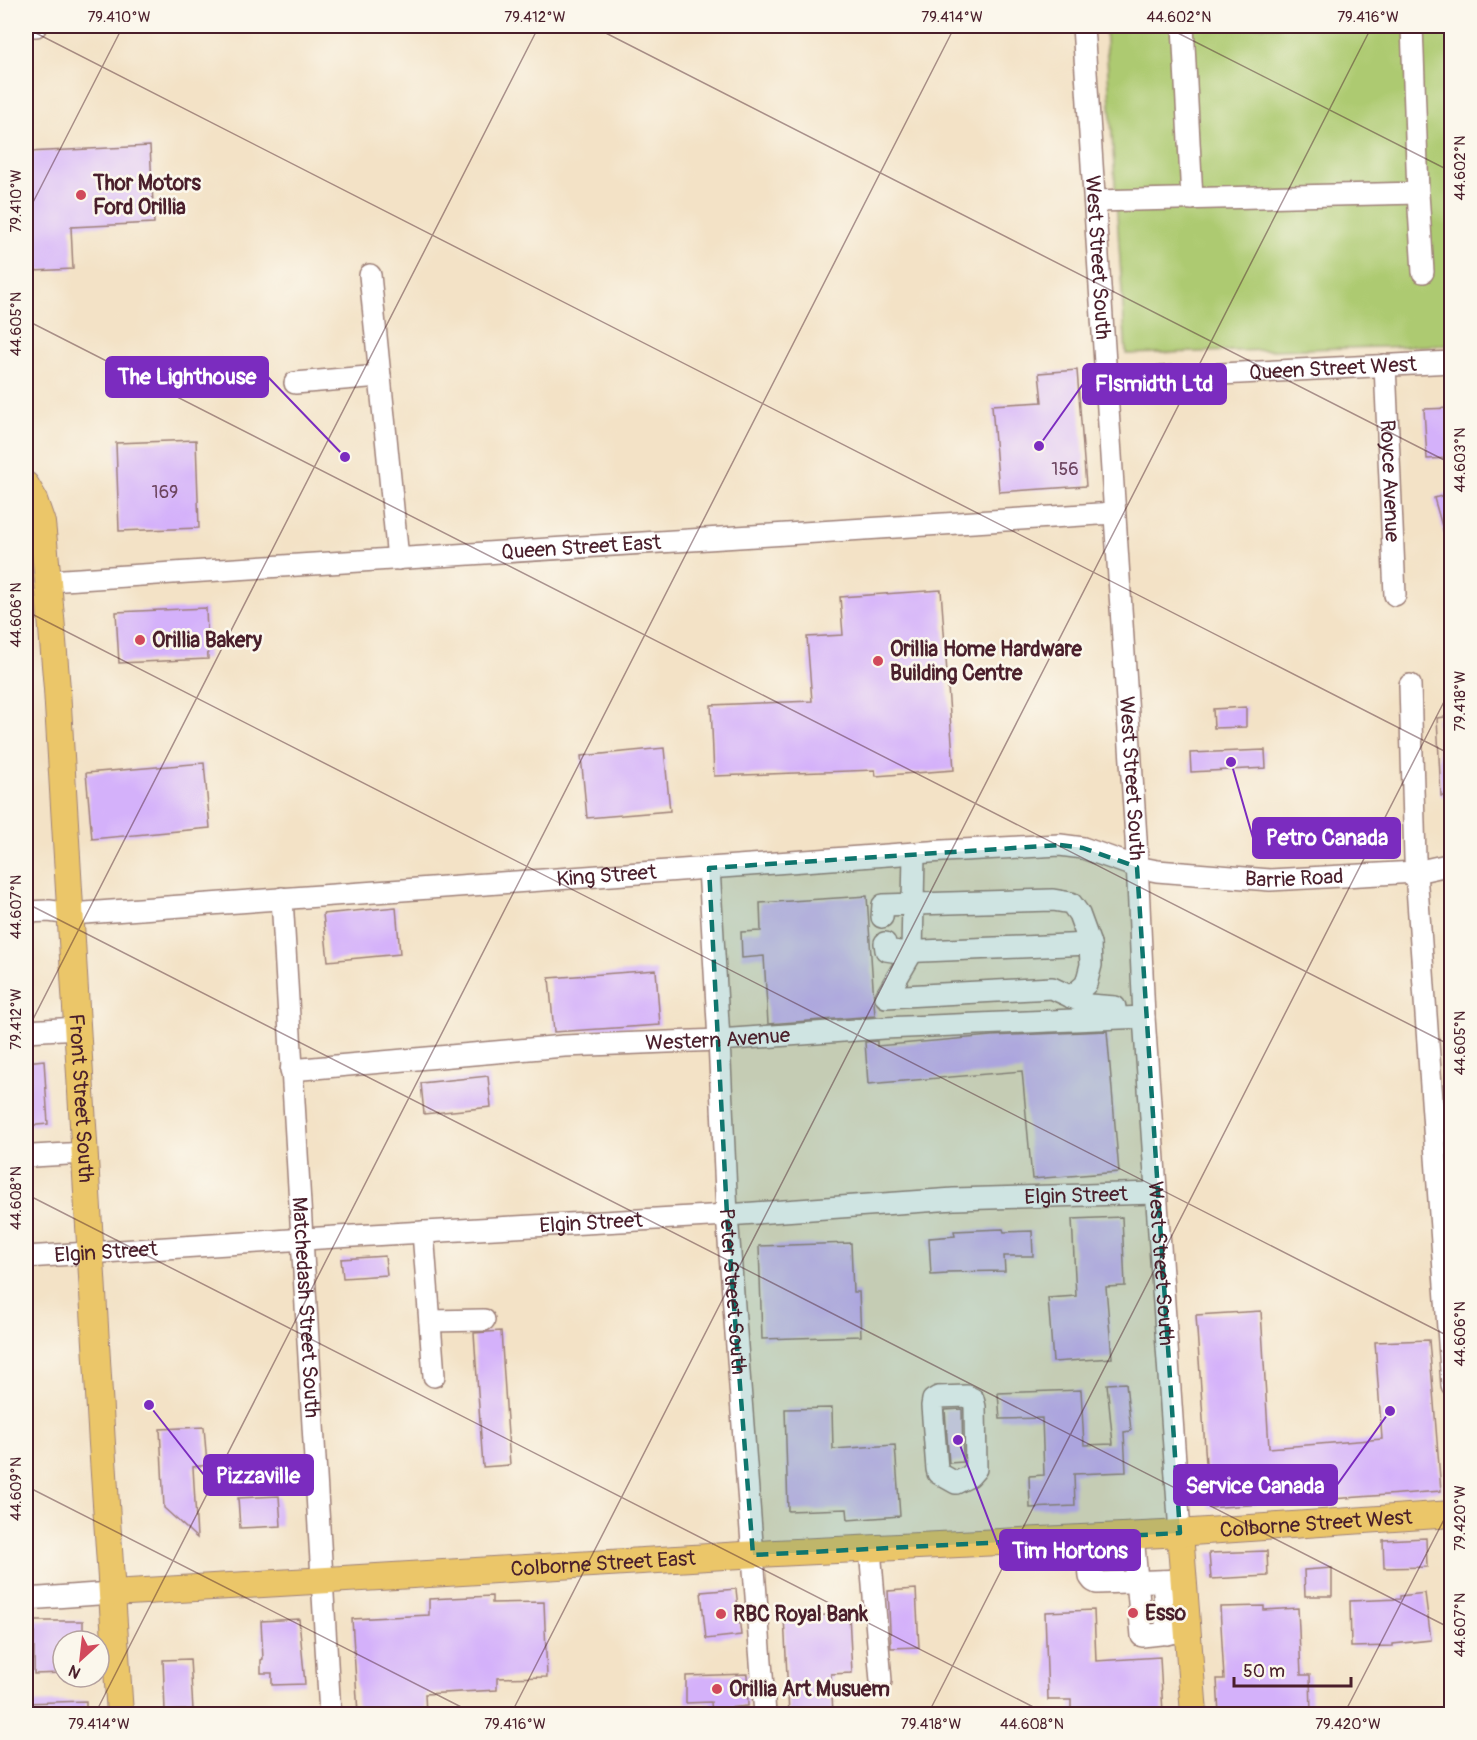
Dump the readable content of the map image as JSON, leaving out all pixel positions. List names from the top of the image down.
{
  "streets": {
    "main road": ["Front Street South", "Colborne Street West", "Colborne Street East"],
    "street": [
      "West Street South",
      "Queen Street West",
      "Royce Avenue",
      "Queen Street East",
      "King Street",
      "Barrie Road",
      "Western Avenue",
      "Elgin Street",
      "Peter Street South",
      "Matchedash Street South"
    ]
  },
  "crossings": [
    ["West Street South", "Queen Street West"],
    ["West Street South", "Queen Street East"],
    ["West Street South", "King Street"],
    ["West Street South", "Barrie Road"],
    ["West Street South", "Western Avenue"],
    ["West Street South", "Elgin Street"],
    ["West Street South", "Colborne Street West"],
    ["West Street South", "Colborne Street East"],
    ["Queen Street West", "Royce Avenue"],
    ["Queen Street East", "Front Street South"],
    ["King Street", "Barrie Road"],
    ["King Street", "Front Street South"],
    ["King Street", "Peter Street South"],
    ["King Street", "Matchedash Street South"],
    ["Western Avenue", "Peter Street South"],
    ["Western Avenue", "Matchedash Street South"],
    ["Front Street South", "Elgin Street"],
    ["Front Street South", "Colborne Street East"],
    ["Elgin Street", "Peter Street South"],
    ["Elgin Street", "Matchedash Street South"],
    ["Peter Street South", "Colborne Street East"],
    ["Matchedash Street South", "Colborne Street East"],
    ["Colborne Street West", "Colborne Street East"]
  ],
  "places": [
    "Thor Motors Ford Orillia",
    "Flsmidth Ltd",
    "The Lighthouse",
    "Orillia Bakery",
    "Orillia Home Hardware Building Centre",
    "Petro Canada",
    "Pizzaville",
    "Service Canada",
    "Tim Hortons",
    "Esso",
    "RBC Royal Bank",
    "Orillia Art Musuem"
  ],
  "house_numbers": ["156", "169"],
  "scale_bar": "50 m",
  "north": "bottom left",
  "coordinates": [
    "79.410°W",
    "79.412°W",
    "79.414°W",
    "44.602°N",
    "79.416°W",
    "44.605°N",
    "44.603°N",
    "44.606°N",
    "79.418°W",
    "44.607°N",
    "44.608°N",
    "44.609°N",
    "79.420°W"
  ]
}
